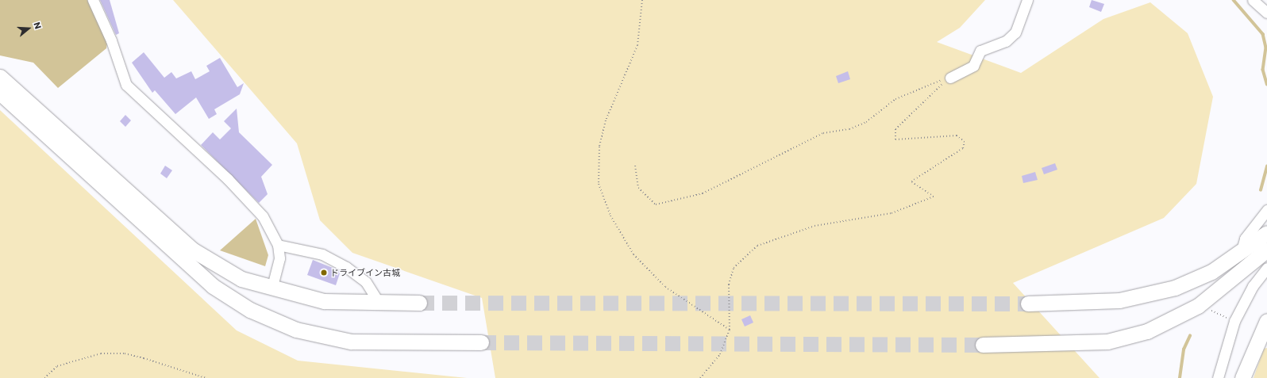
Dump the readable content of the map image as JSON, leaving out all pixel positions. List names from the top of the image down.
{
  "places": ["ドライブイン古城"],
  "north": "right"
}
